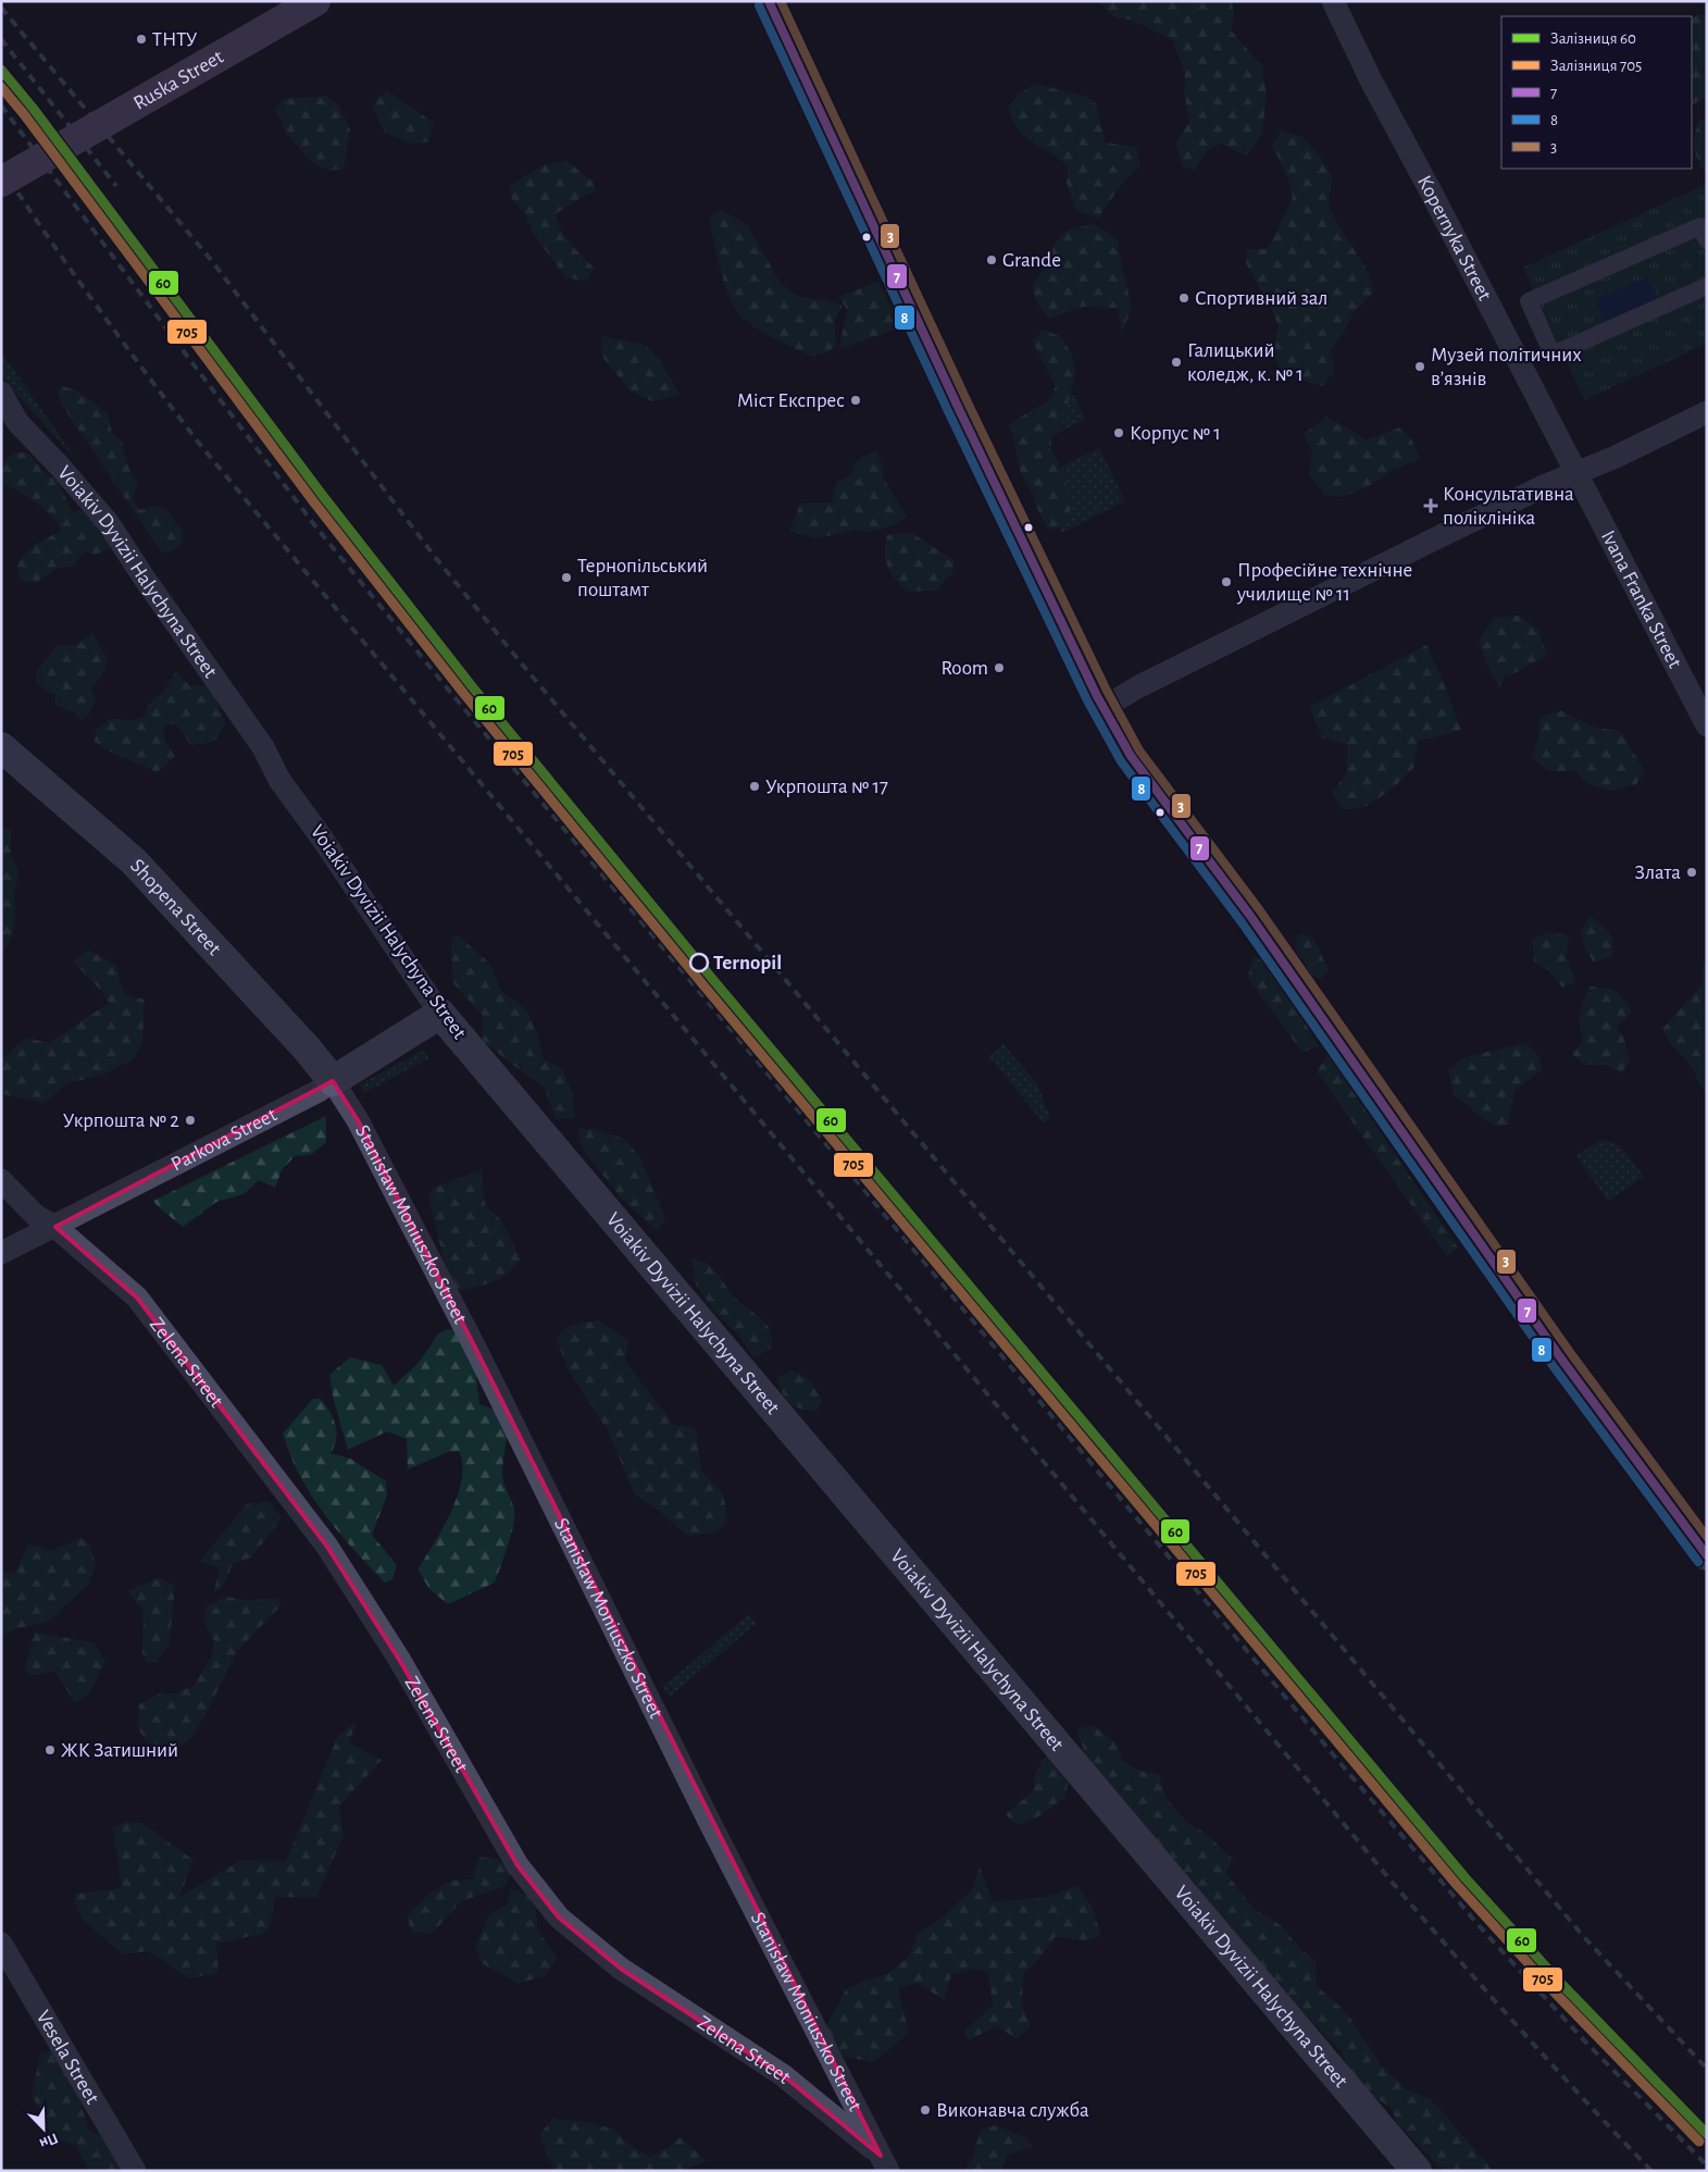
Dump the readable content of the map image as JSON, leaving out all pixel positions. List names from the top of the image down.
{
  "streets": {
    "main road": [
      "Ruska Street",
      "Voiakiv Dyvizii Halychyna Street",
      "Shopena Street",
      "Parkova Street"
    ],
    "street": [
      "Kopernyka Street",
      "Ivana Franka Street",
      "Stanisław Moniuszko Street",
      "Zelena Street",
      "Vesela Street"
    ]
  },
  "crossings": [
    ["Kopernyka Street", "Ivana Franka Street"],
    ["Voiakiv Dyvizii Halychyna Street", "Parkova Street"],
    ["Shopena Street", "Parkova Street"],
    ["Shopena Street", "Stanisław Moniuszko Street"],
    ["Parkova Street", "Stanisław Moniuszko Street"],
    ["Parkova Street", "Zelena Street"],
    ["Stanisław Moniuszko Street", "Zelena Street"]
  ],
  "places": {
    "other": [
      "ТНТУ",
      "Grande",
      "Спортивний зал",
      "Галицький коледж, к. № 1",
      "Музей політичних в’язнів",
      "Міст Експрес",
      "Корпус № 1",
      "Тернопільський поштамт",
      "Професійне технічне училище № 11",
      "Room",
      "Укрпошта № 17",
      "Злата",
      "Ternopil",
      "Укрпошта № 2",
      "ЖК Затишний",
      "Виконавча служба"
    ],
    "health": ["Консультативна поліклініка"]
  },
  "lines": [
    "transit line 7",
    "transit line 3",
    "transit line 8",
    "rail line 60",
    "rail line 705"
  ],
  "legend": [
    "Залізниця 60",
    "Залізниця 705",
    "7",
    "8",
    "3"
  ],
  "north": "bottom right"
}
